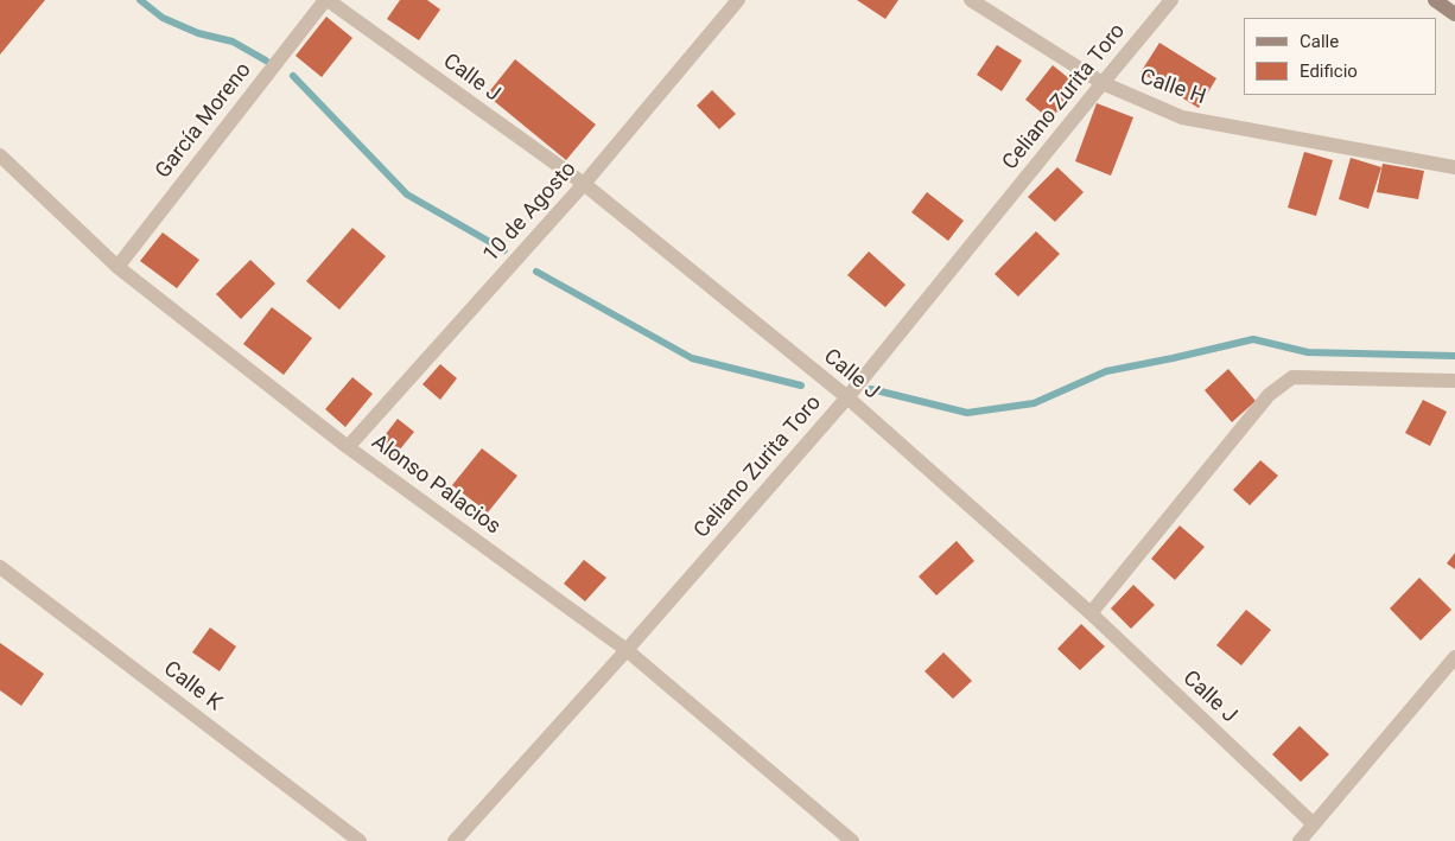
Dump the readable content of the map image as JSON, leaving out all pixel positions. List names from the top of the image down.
{
  "streets": {
    "street": [
      "Calle J",
      "Calle H",
      "Celiano Zurita Toro",
      "García Moreno",
      "10 de Agosto",
      "Alonso Palacios",
      "Calle K"
    ]
  },
  "crossings": [
    ["Calle J", "Celiano Zurita Toro"],
    ["Calle J", "García Moreno"],
    ["Calle J", "10 de Agosto"],
    ["Calle H", "Celiano Zurita Toro"],
    ["Celiano Zurita Toro", "Alonso Palacios"],
    ["García Moreno", "Alonso Palacios"],
    ["10 de Agosto", "Alonso Palacios"]
  ],
  "legend": ["Calle", "Edificio"]
}
